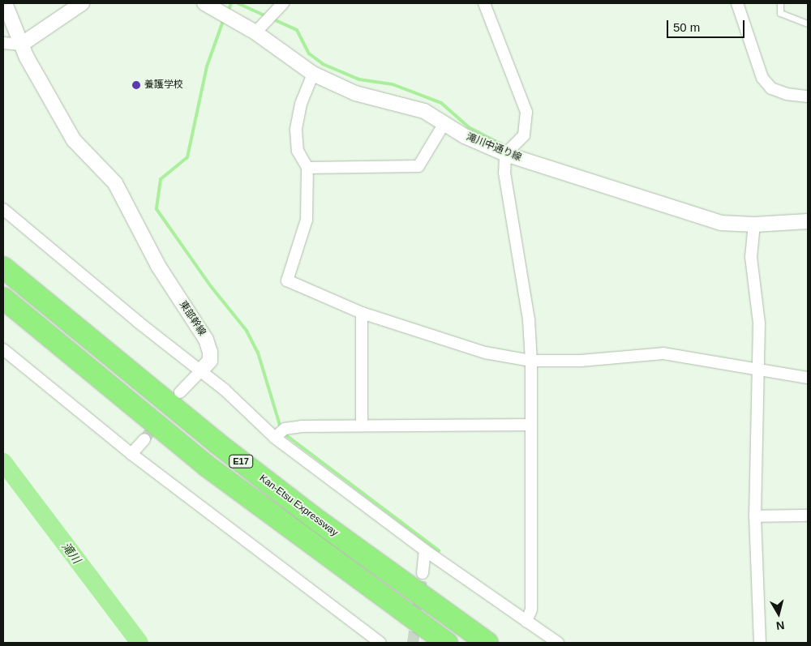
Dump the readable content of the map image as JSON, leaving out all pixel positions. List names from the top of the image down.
{
  "streets": {
    "highway": ["E17", "Kan-Etsu Expressway"],
    "street": ["滝川中通り線", "東部幹線"]
  },
  "water": ["滝川"],
  "places": ["養護学校"],
  "scale_bar": "50 m",
  "north": "bottom"
}
